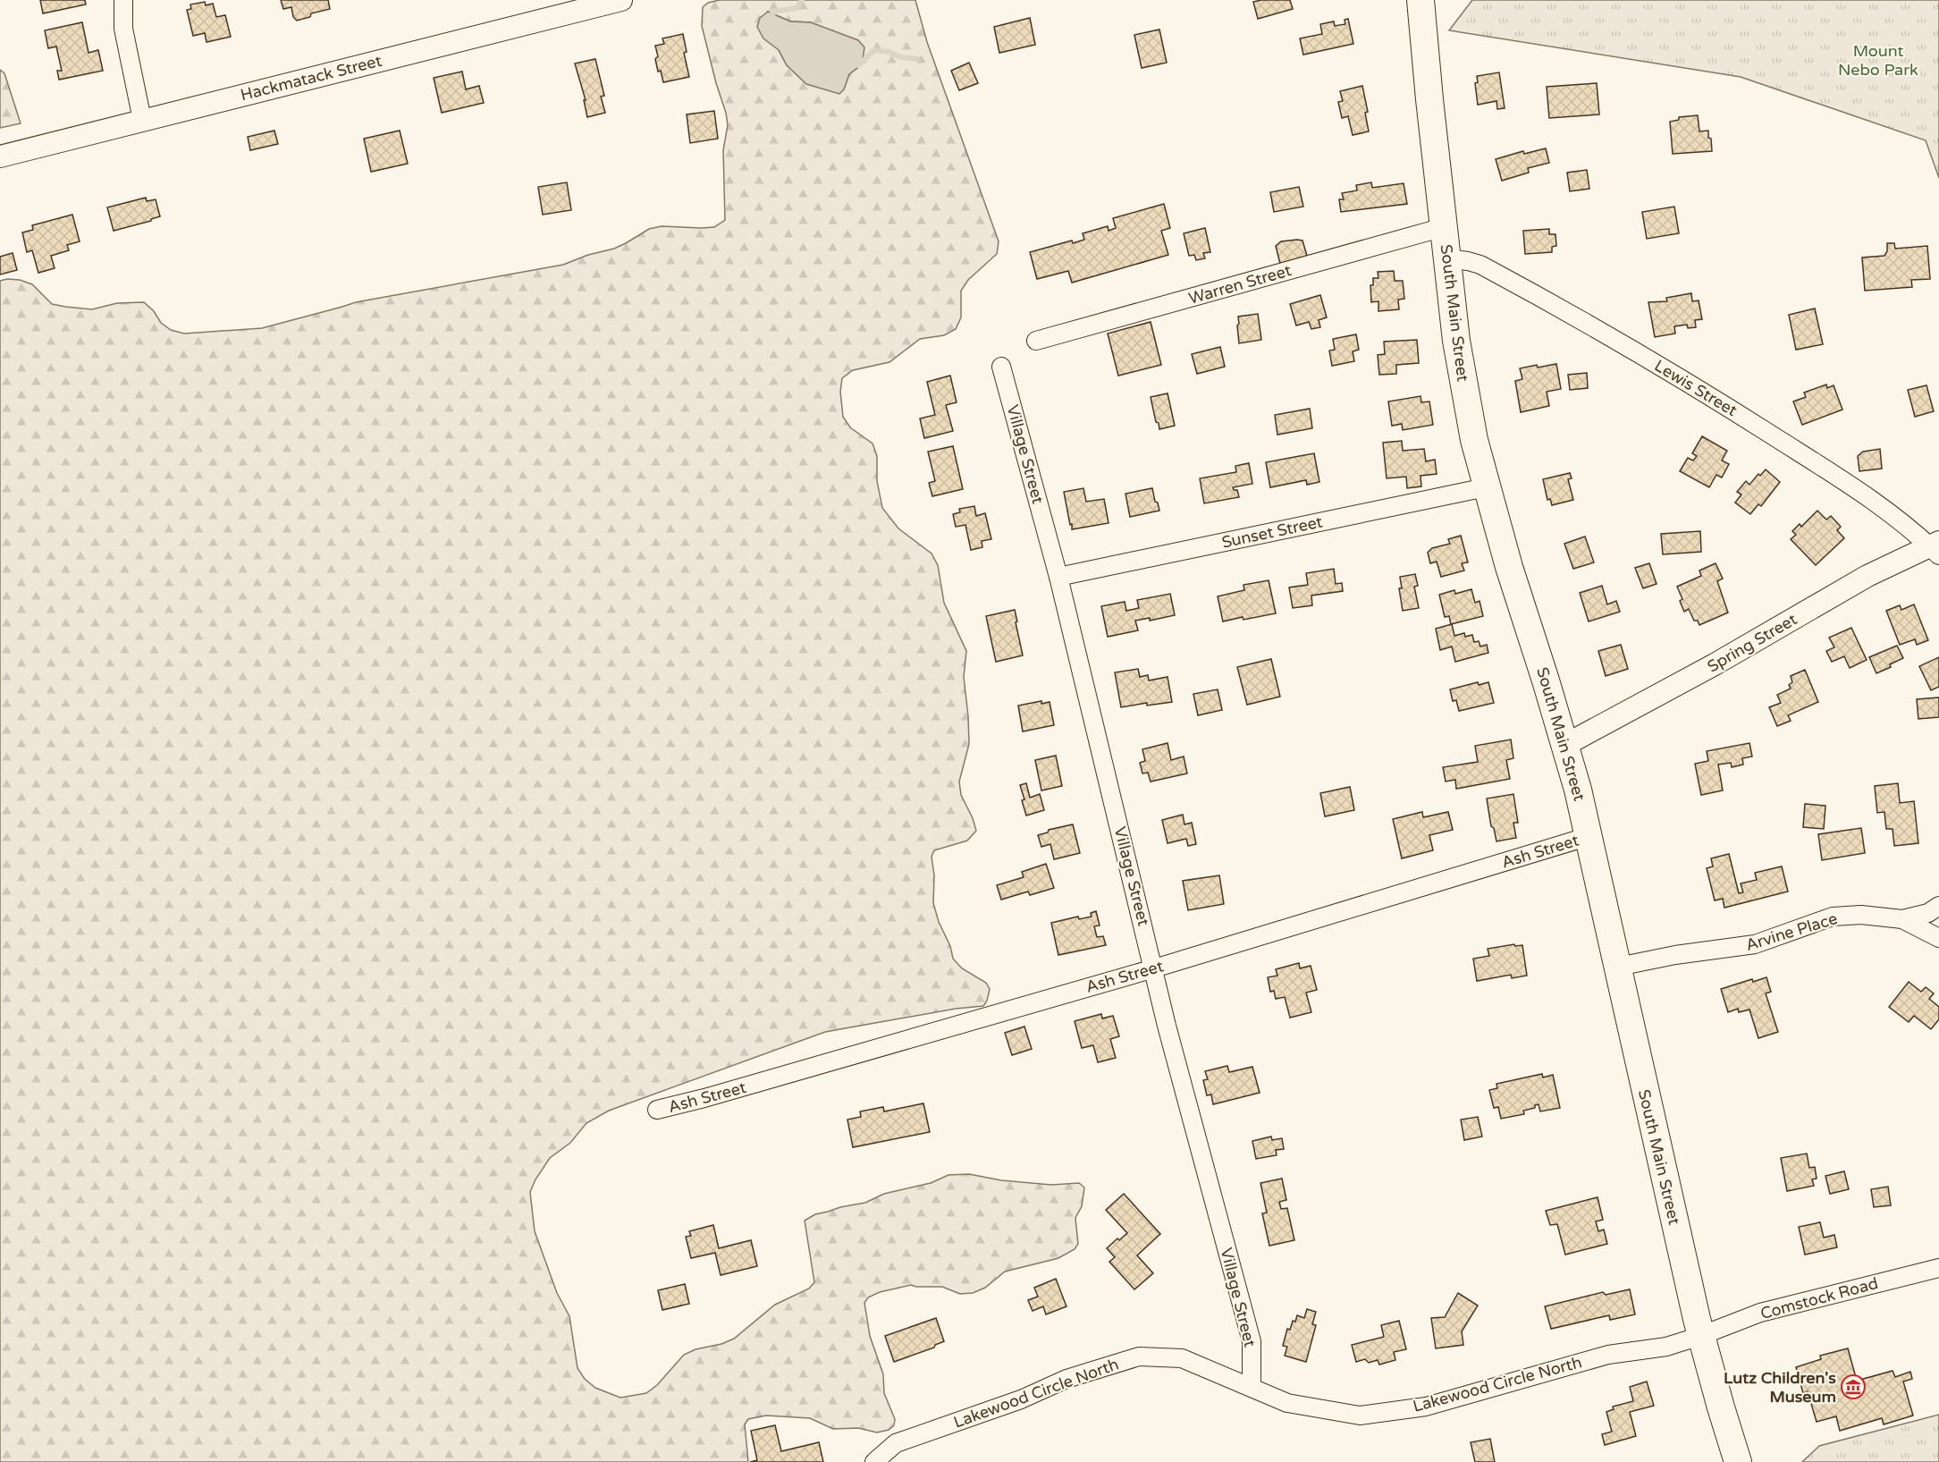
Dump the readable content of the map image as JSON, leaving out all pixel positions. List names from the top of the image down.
{
  "streets": {
    "main road": ["South Main Street"],
    "street": [
      "Hackmatack Street",
      "Warren Street",
      "Lewis Street",
      "Village Street",
      "Sunset Street",
      "Spring Street",
      "Ash Street",
      "Arvine Place",
      "Comstock Road",
      "Lakewood Circle North"
    ]
  },
  "crossings": [
    ["Warren Street", "South Main Street"],
    ["South Main Street", "Lewis Street"],
    ["South Main Street", "Sunset Street"],
    ["South Main Street", "Spring Street"],
    ["South Main Street", "Ash Street"],
    ["South Main Street", "Arvine Place"],
    ["South Main Street", "Comstock Road"],
    ["South Main Street", "Lakewood Circle North"],
    ["Lewis Street", "Spring Street"],
    ["Village Street", "Sunset Street"],
    ["Village Street", "Ash Street"],
    ["Village Street", "Lakewood Circle North"],
    ["Comstock Road", "Lakewood Circle North"]
  ],
  "parks": ["Mount Nebo Park"],
  "places": {
    "museum": ["Lutz Children's Museum"]
  }
}
